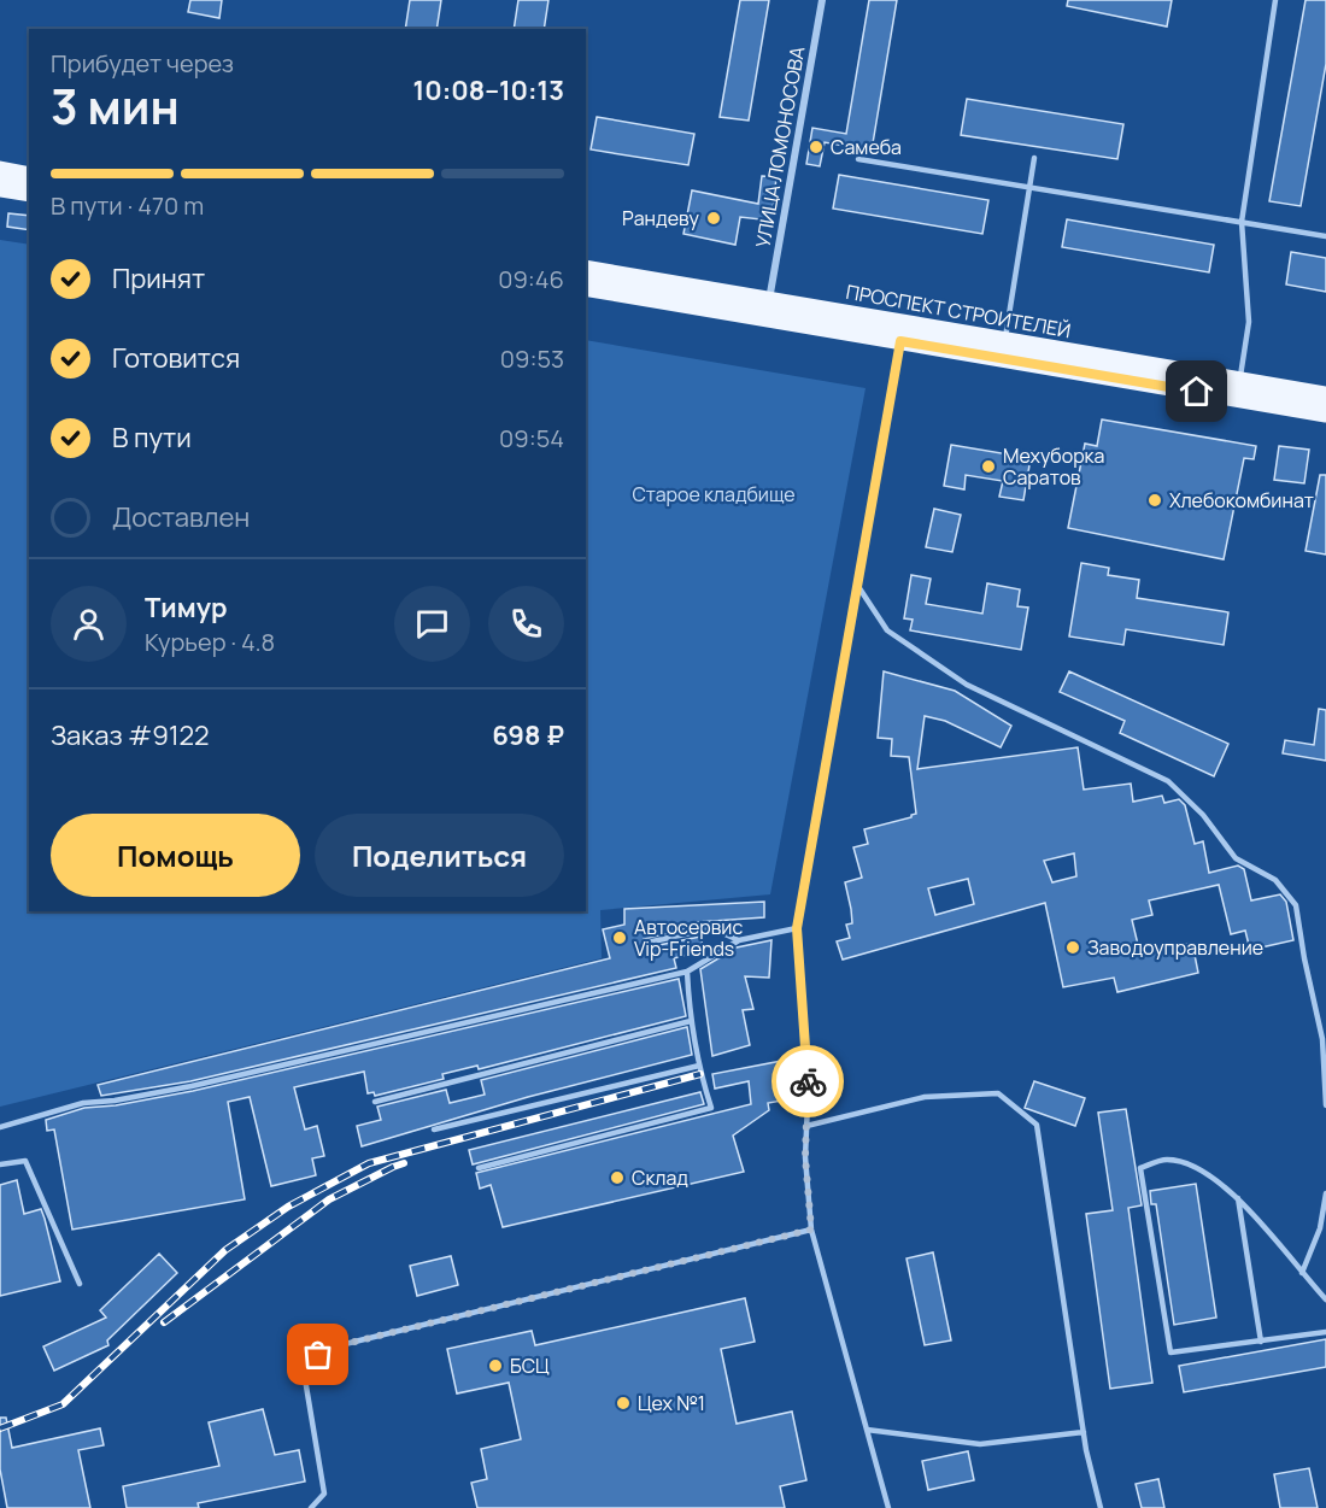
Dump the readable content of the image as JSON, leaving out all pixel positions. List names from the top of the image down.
{
  "streets": {
    "main road": ["ПРОСПЕКТ СТРОИТЕЛЕЙ"],
    "street": ["УЛИЦА ЛОМОНОСОВА"]
  },
  "crossings": [
    ["УЛИЦА ЛОМОНОСОВА", "ПРОСПЕКТ СТРОИТЕЛЕЙ"]
  ],
  "parks": ["Старое кладбище"],
  "places": [
    "Самеба",
    "Рандеву",
    "Мехуборка Саратов",
    "Хлебокомбинат",
    "Автосервис Vip-Friends",
    "Заводоуправление",
    "Склад",
    "БСЦ",
    "Цех №1"
  ],
  "page": {
    "heading": ["3 мин", "Прибудет через", "10:08–10:13"],
    "panel": [
      "Тимур",
      "Курьер · 4.8",
      "Заказ #9122",
      "698 ₽"
    ],
    "bar": "В пути · 470 m",
    "list": [
      ["Принят", "09:46"],
      ["Готовится", "09:53"],
      ["В пути", "09:54"],
      "Доставлен"
    ],
    "buttons": ["Помощь", "Поделиться"]
  }
}
